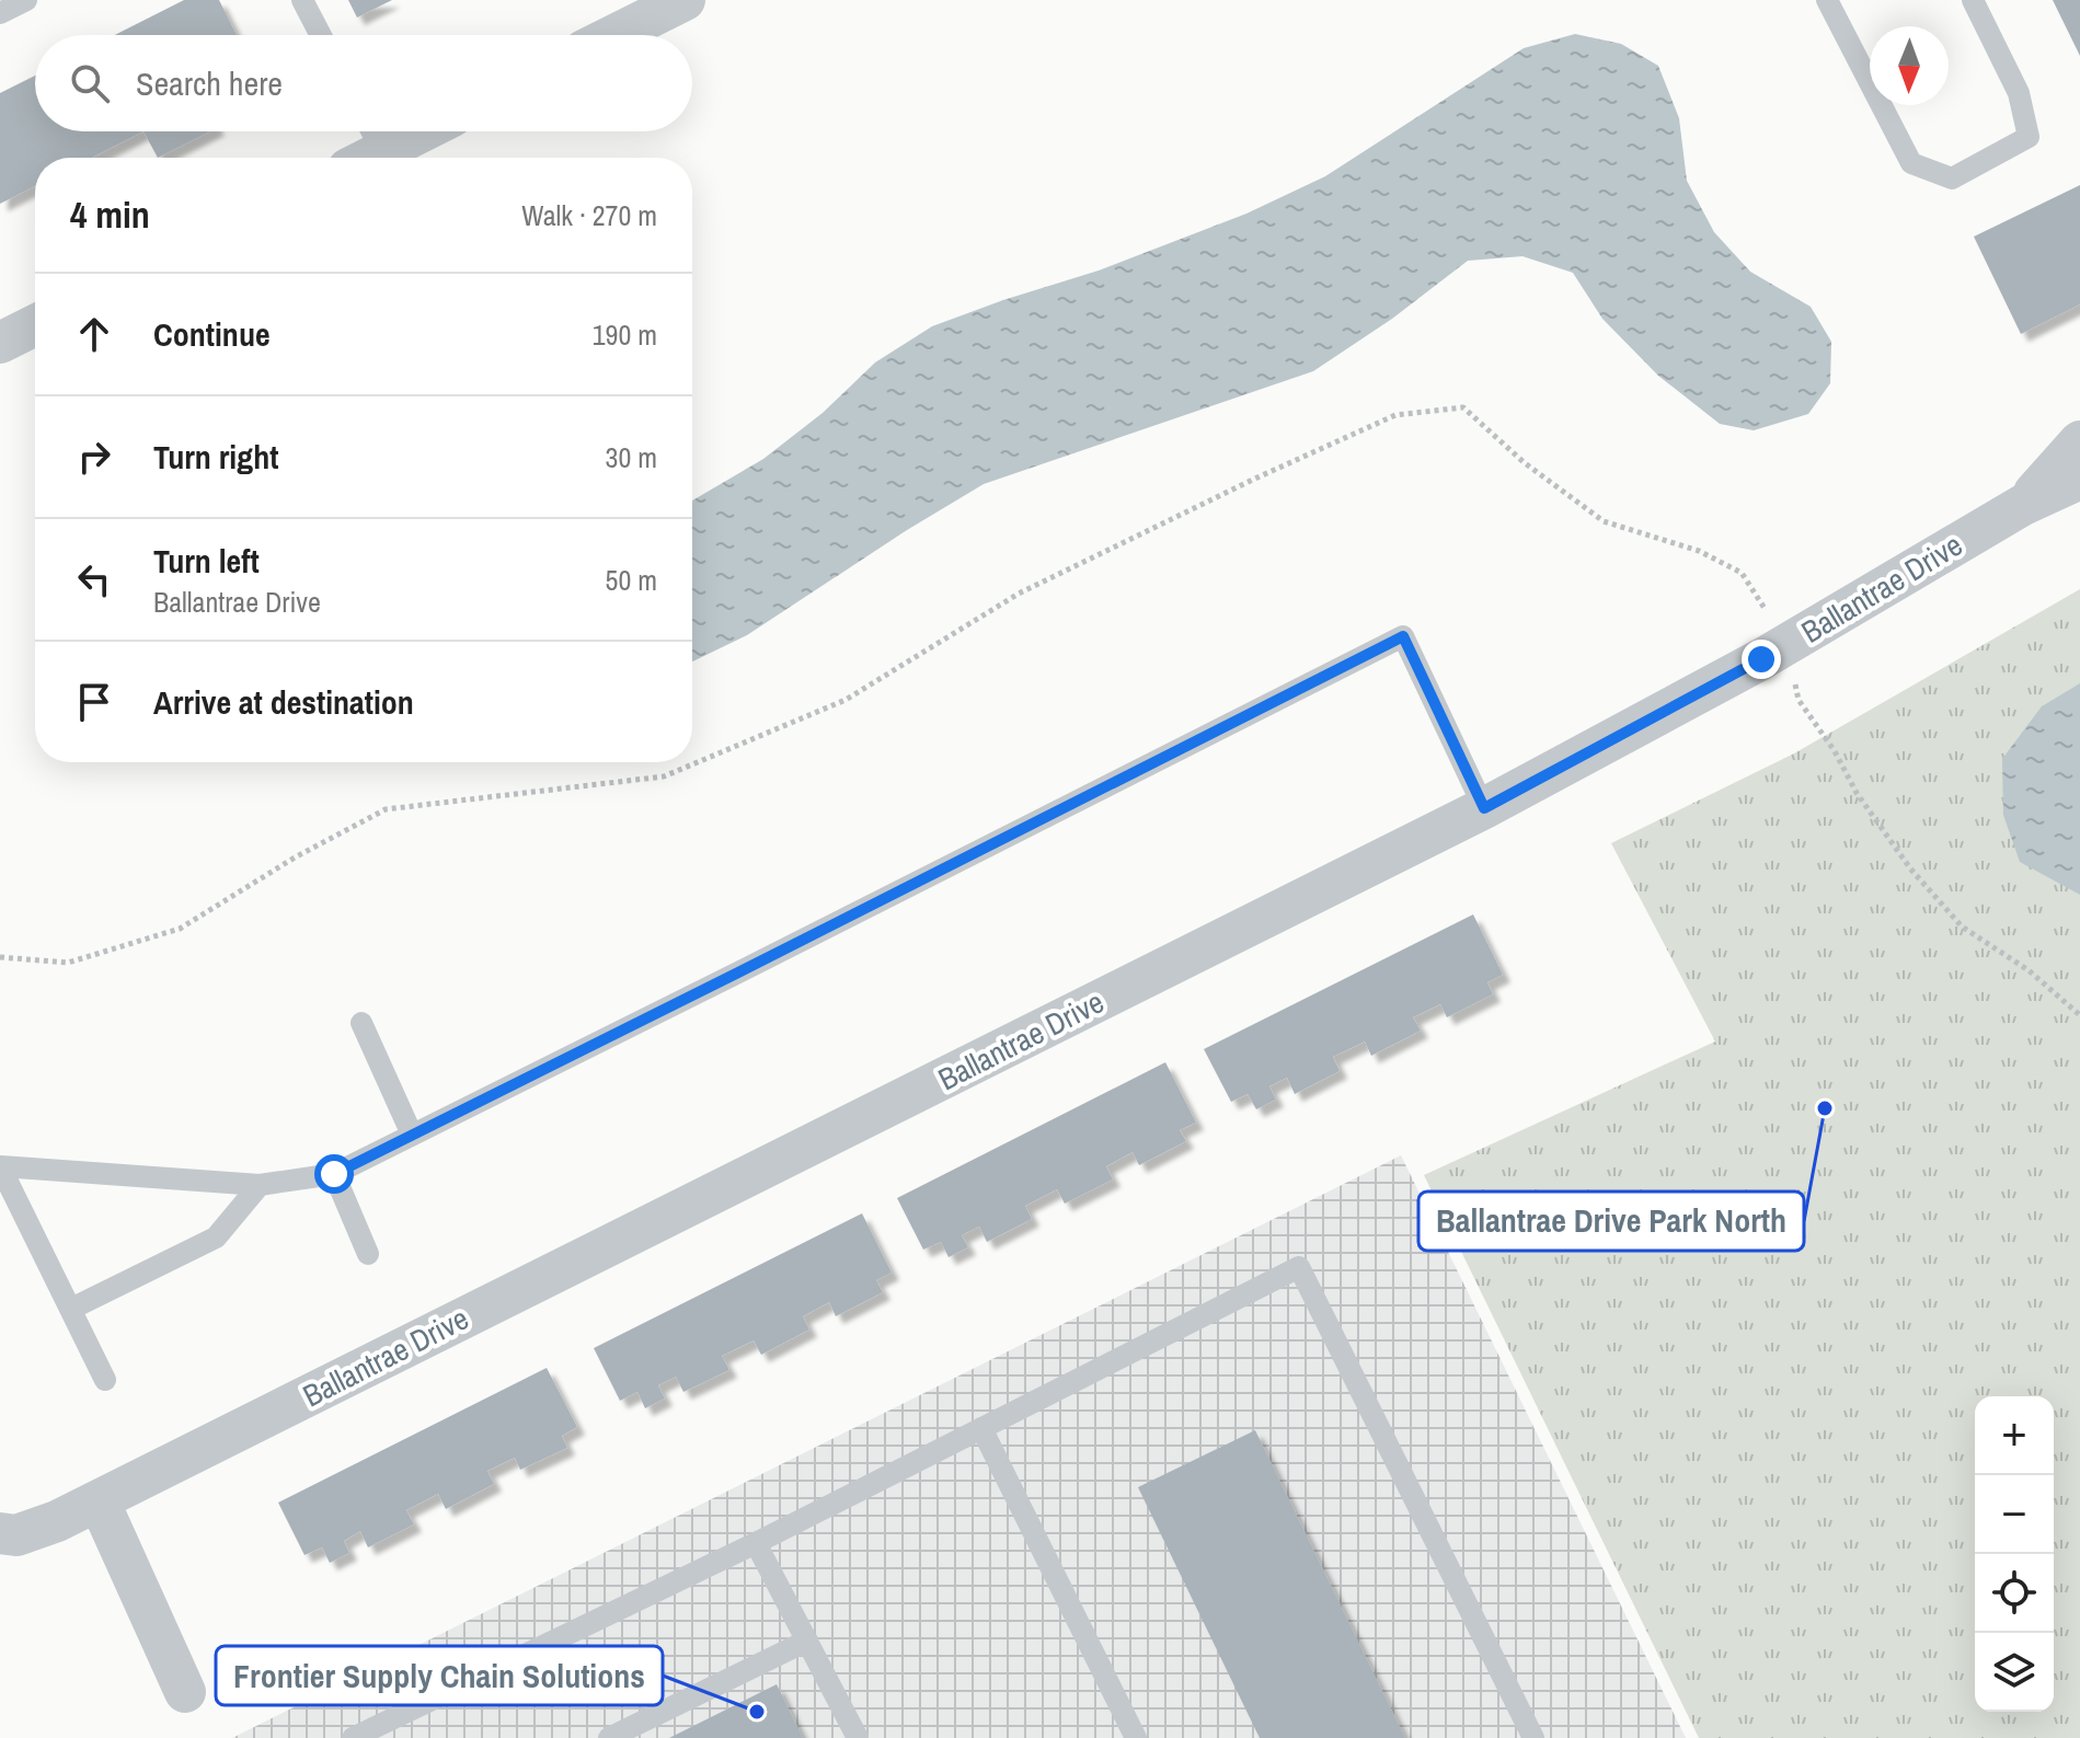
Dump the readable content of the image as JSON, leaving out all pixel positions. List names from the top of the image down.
{
  "streets": {
    "street": ["Ballantrae Drive"]
  },
  "places": ["Ballantrae Drive Park North", "Frontier Supply Chain Solutions"],
  "north": "bottom",
  "page": {
    "search": "Search here",
    "heading": ["4 min", "Walk · 270 m"],
    "list": [
      ["Continue", "190 m"],
      ["Turn right", "30 m"],
      ["Turn left", "Ballantrae Drive", "50 m"],
      "Arrive at destination"
    ],
    "map_buttons": ["+", "−"]
  }
}
